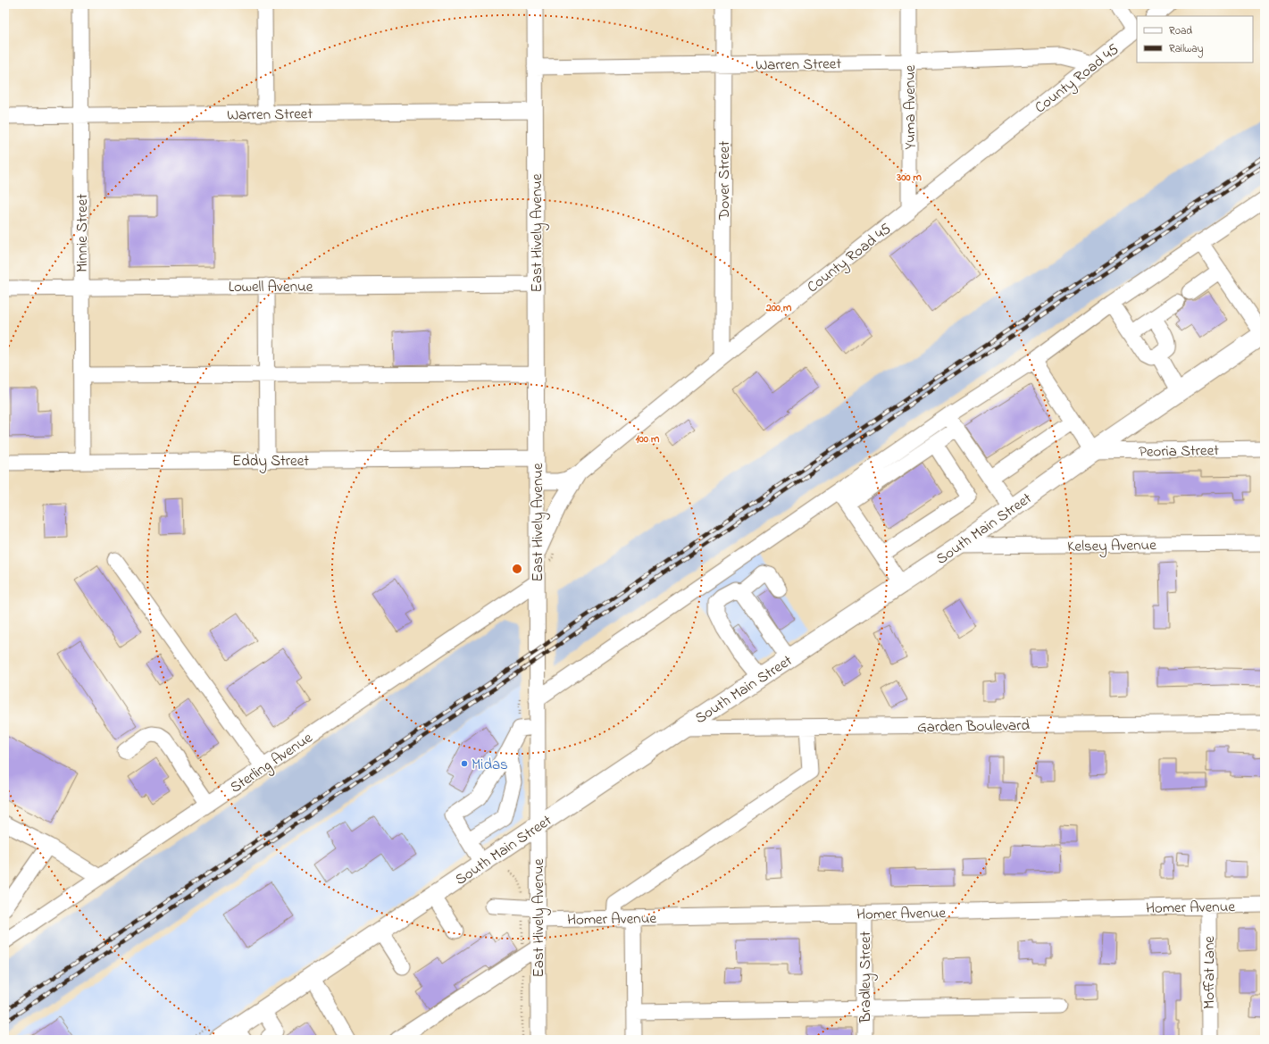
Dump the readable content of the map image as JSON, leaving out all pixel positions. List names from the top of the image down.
{
  "streets": {
    "main road": ["South Main Street"],
    "street": [
      "Warren Street",
      "County Road 45",
      "Yuma Avenue",
      "Dover Street",
      "Minnie Street",
      "East Hively Avenue",
      "Lowell Avenue",
      "Peoria Street",
      "Eddy Street",
      "Kelsey Avenue",
      "Garden Boulevard",
      "Sterling Avenue",
      "Homer Avenue",
      "Moffat Lane",
      "Bradley Street"
    ]
  },
  "crossings": [
    ["Warren Street", "County Road 45"],
    ["Warren Street", "Yuma Avenue"],
    ["Warren Street", "Dover Street"],
    ["Warren Street", "Minnie Street"],
    ["Warren Street", "East Hively Avenue"],
    ["County Road 45", "Yuma Avenue"],
    ["County Road 45", "Dover Street"],
    ["County Road 45", "East Hively Avenue"],
    ["Minnie Street", "Lowell Avenue"],
    ["Minnie Street", "Eddy Street"],
    ["East Hively Avenue", "Lowell Avenue"],
    ["East Hively Avenue", "Eddy Street"],
    ["East Hively Avenue", "South Main Street"],
    ["East Hively Avenue", "Sterling Avenue"],
    ["East Hively Avenue", "Homer Avenue"],
    ["Peoria Street", "South Main Street"],
    ["South Main Street", "Kelsey Avenue"],
    ["South Main Street", "Garden Boulevard"],
    ["Homer Avenue", "Moffat Lane"],
    ["Homer Avenue", "Bradley Street"]
  ],
  "places": ["Midas"],
  "legend": ["Road", "Railway"],
  "rings": ["300 m", "200 m", "100 m"]
}
